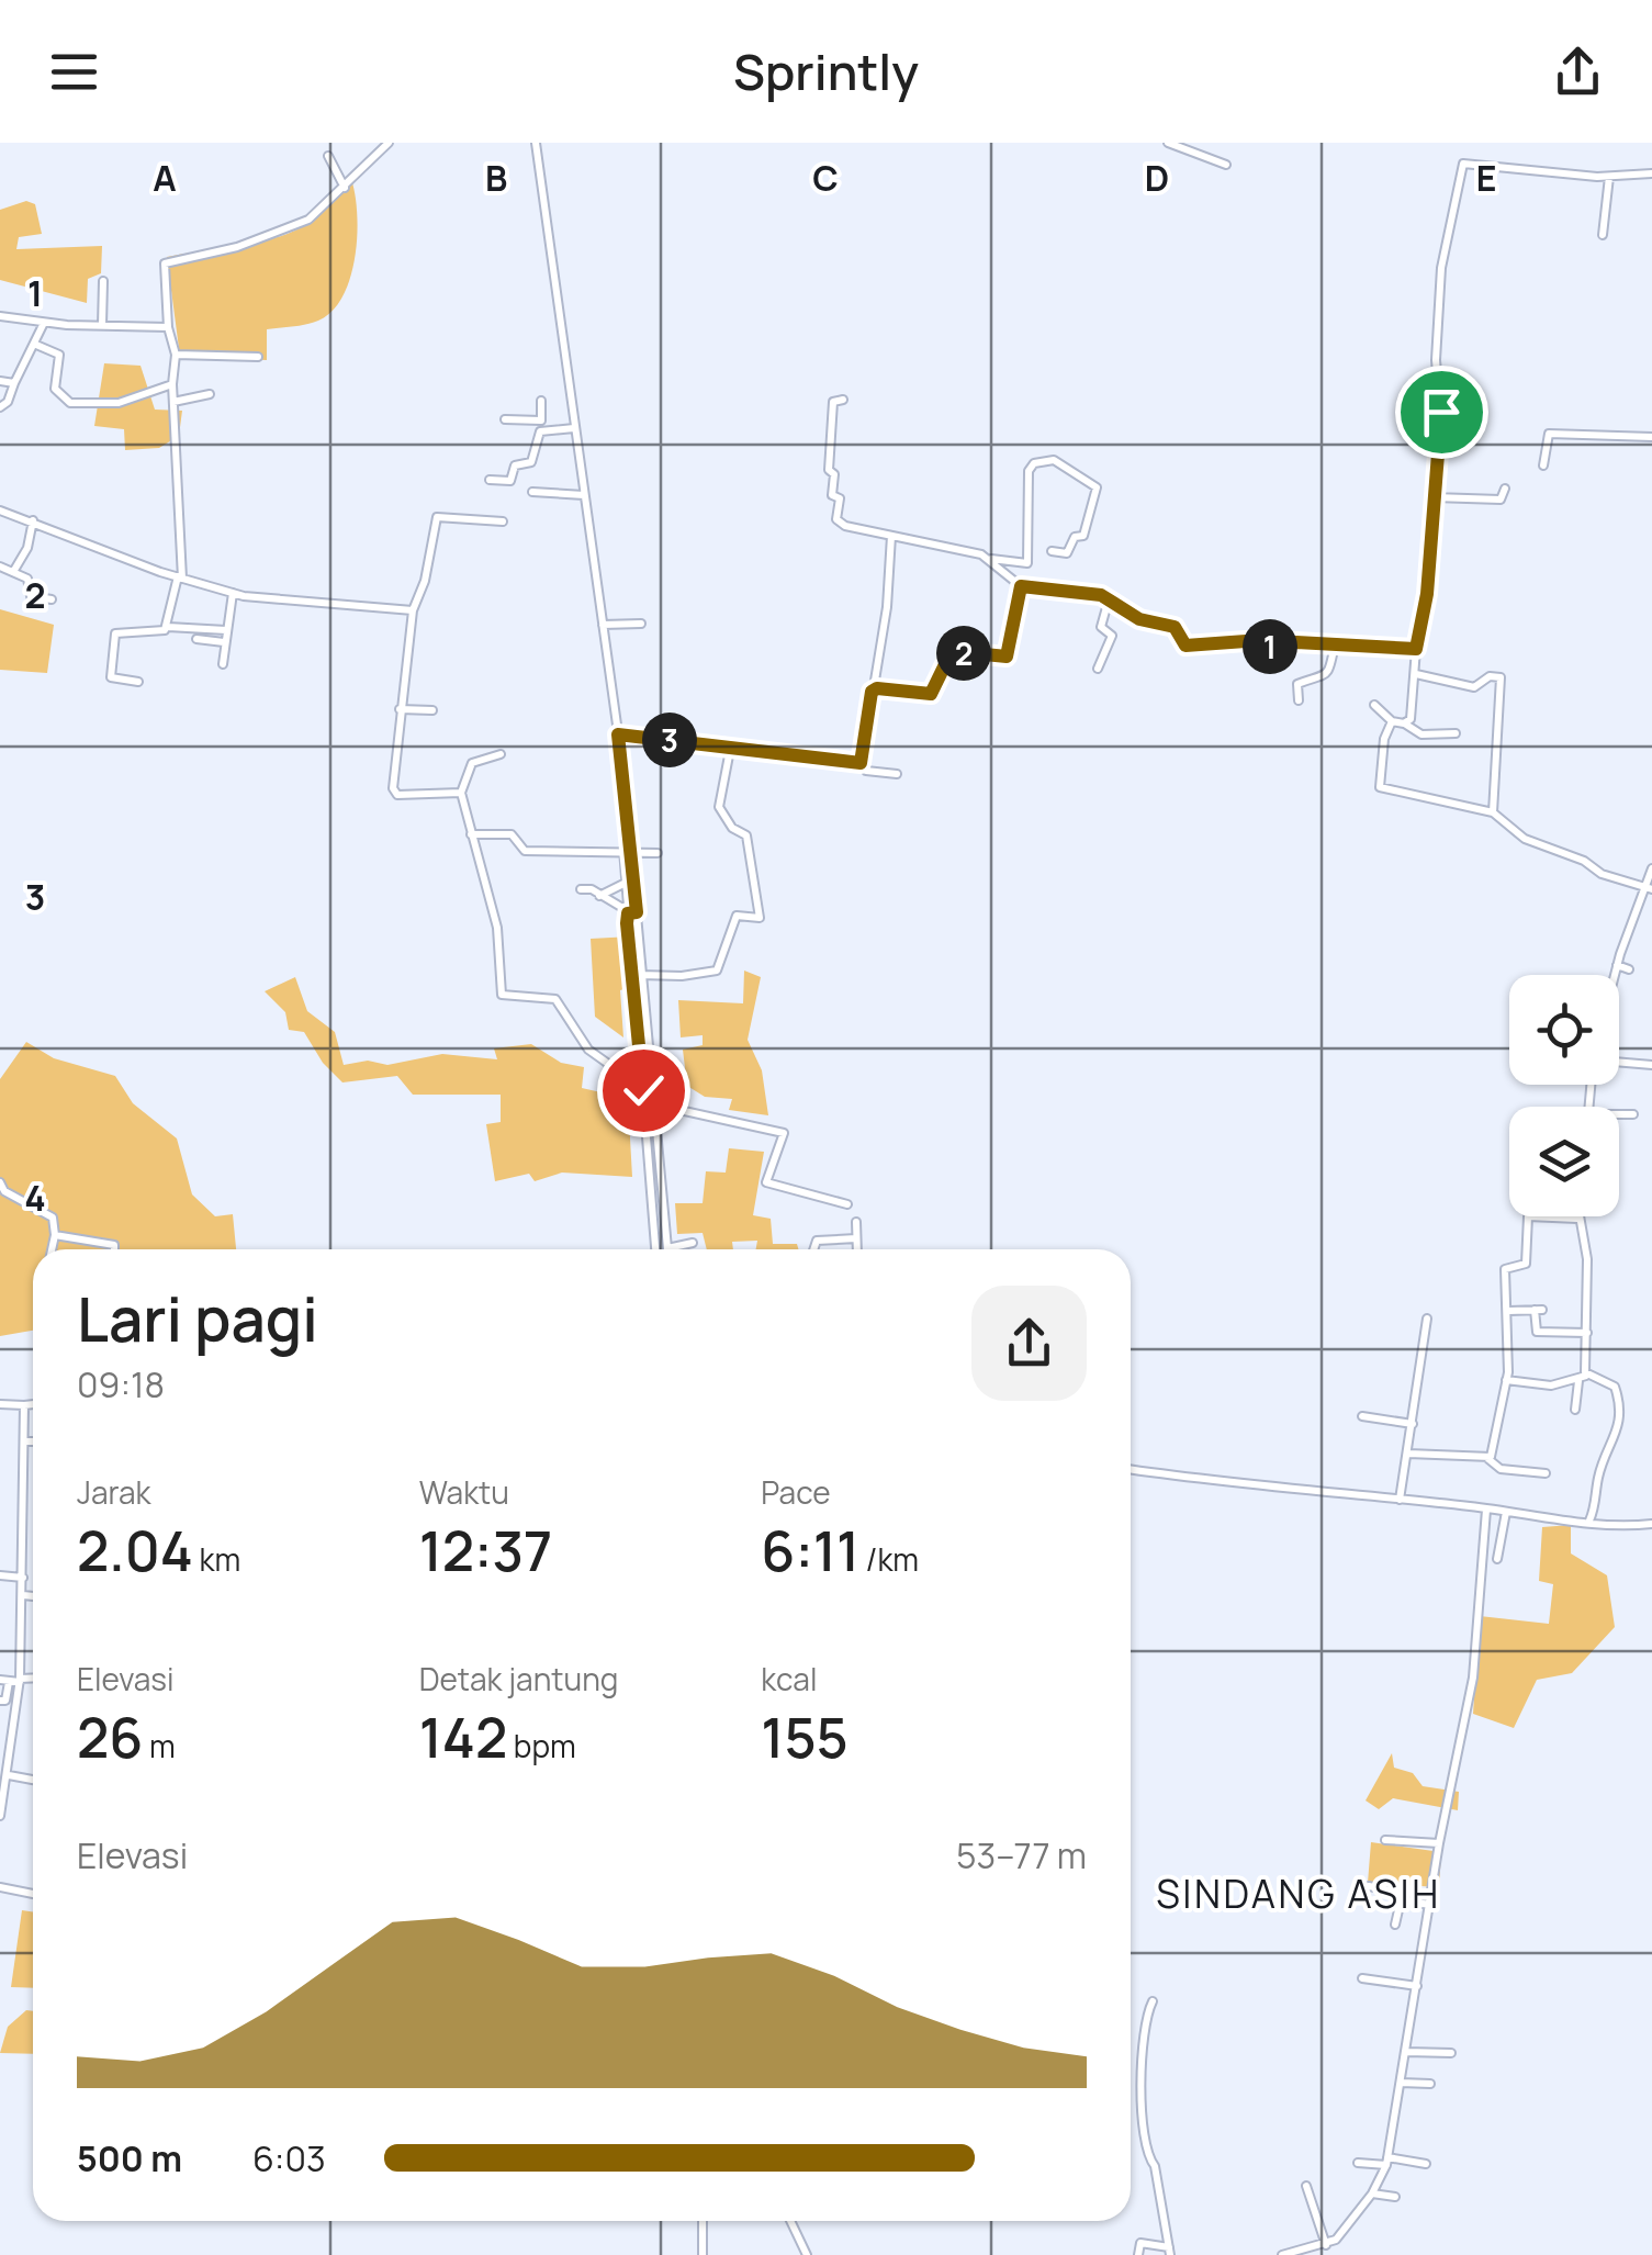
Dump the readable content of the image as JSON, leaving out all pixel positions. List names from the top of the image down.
{
  "districts": ["SINDANG ASIH"],
  "page": {
    "header": "Sprintly",
    "pins": ["1", "2", "3"],
    "heading": ["Lari pagi", "09:18"],
    "stats": [
      ["Jarak", "2.04 km"],
      ["Waktu", "12:37"],
      ["Pace", "6:11 /km"],
      ["Elevasi", "26 m"],
      ["Detak jantung", "142 bpm"],
      ["kcal", "155"]
    ],
    "chart": ["Elevasi", "53–77 m"],
    "list": [
      {
        "name": "500 m",
        "note": "6:03"
      }
    ]
  },
  "grid": {
    "columns": [
      "A",
      "B",
      "C",
      "D",
      "E"
    ],
    "rows": [
      "1",
      "2",
      "3",
      "4"
    ]
  }
}
